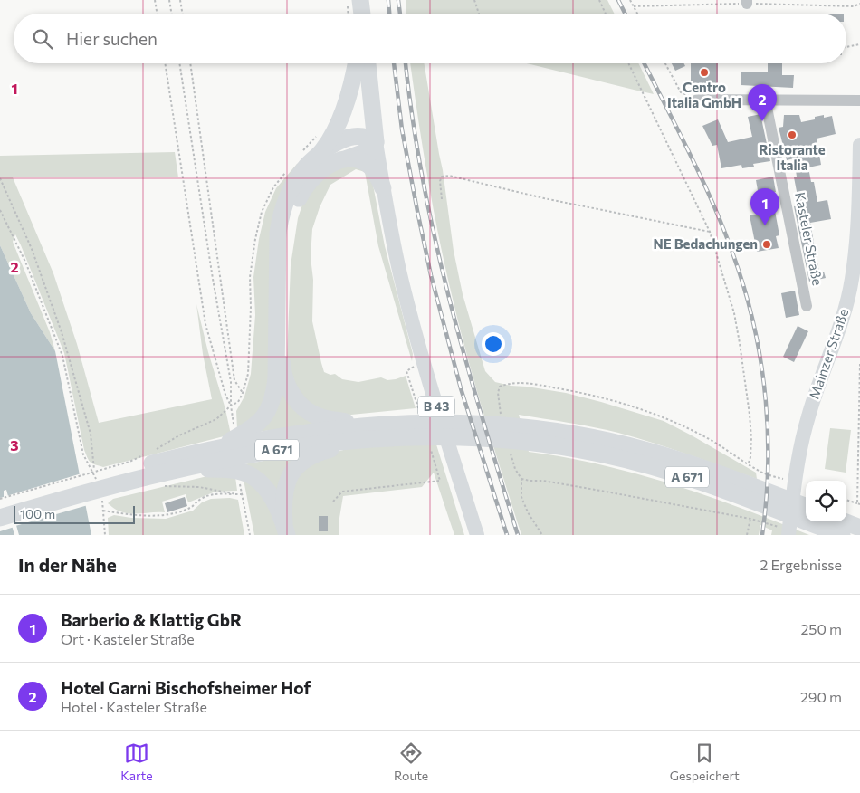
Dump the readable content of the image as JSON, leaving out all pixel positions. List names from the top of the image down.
{
  "streets": {
    "highway": ["B 43", "A 671"],
    "main road": ["Mainzer Straße"],
    "street": ["Kasteler Straße"]
  },
  "places": ["Centro Italia GmbH", "Ristorante Italia", "NE Bedachungen"],
  "scale_bar": "100 m",
  "page": {
    "search": "Hier suchen",
    "pins": ["2", "1"],
    "scale": "100 m",
    "heading": ["In der Nähe", "2 Ergebnisse"],
    "list": [
      {
        "mark": "1",
        "name": "Barberio & Klattig GbR",
        "note": "Ort · Kasteler Straße",
        "value": "250 m"
      },
      {
        "mark": "2",
        "name": "Hotel Garni Bischofsheimer Hof",
        "note": "Hotel · Kasteler Straße",
        "value": "290 m"
      }
    ],
    "nav": ["Karte", "Route", "Gespeichert"]
  },
  "grid": {
    "rows": ["1", "2", "3"]
  }
}
